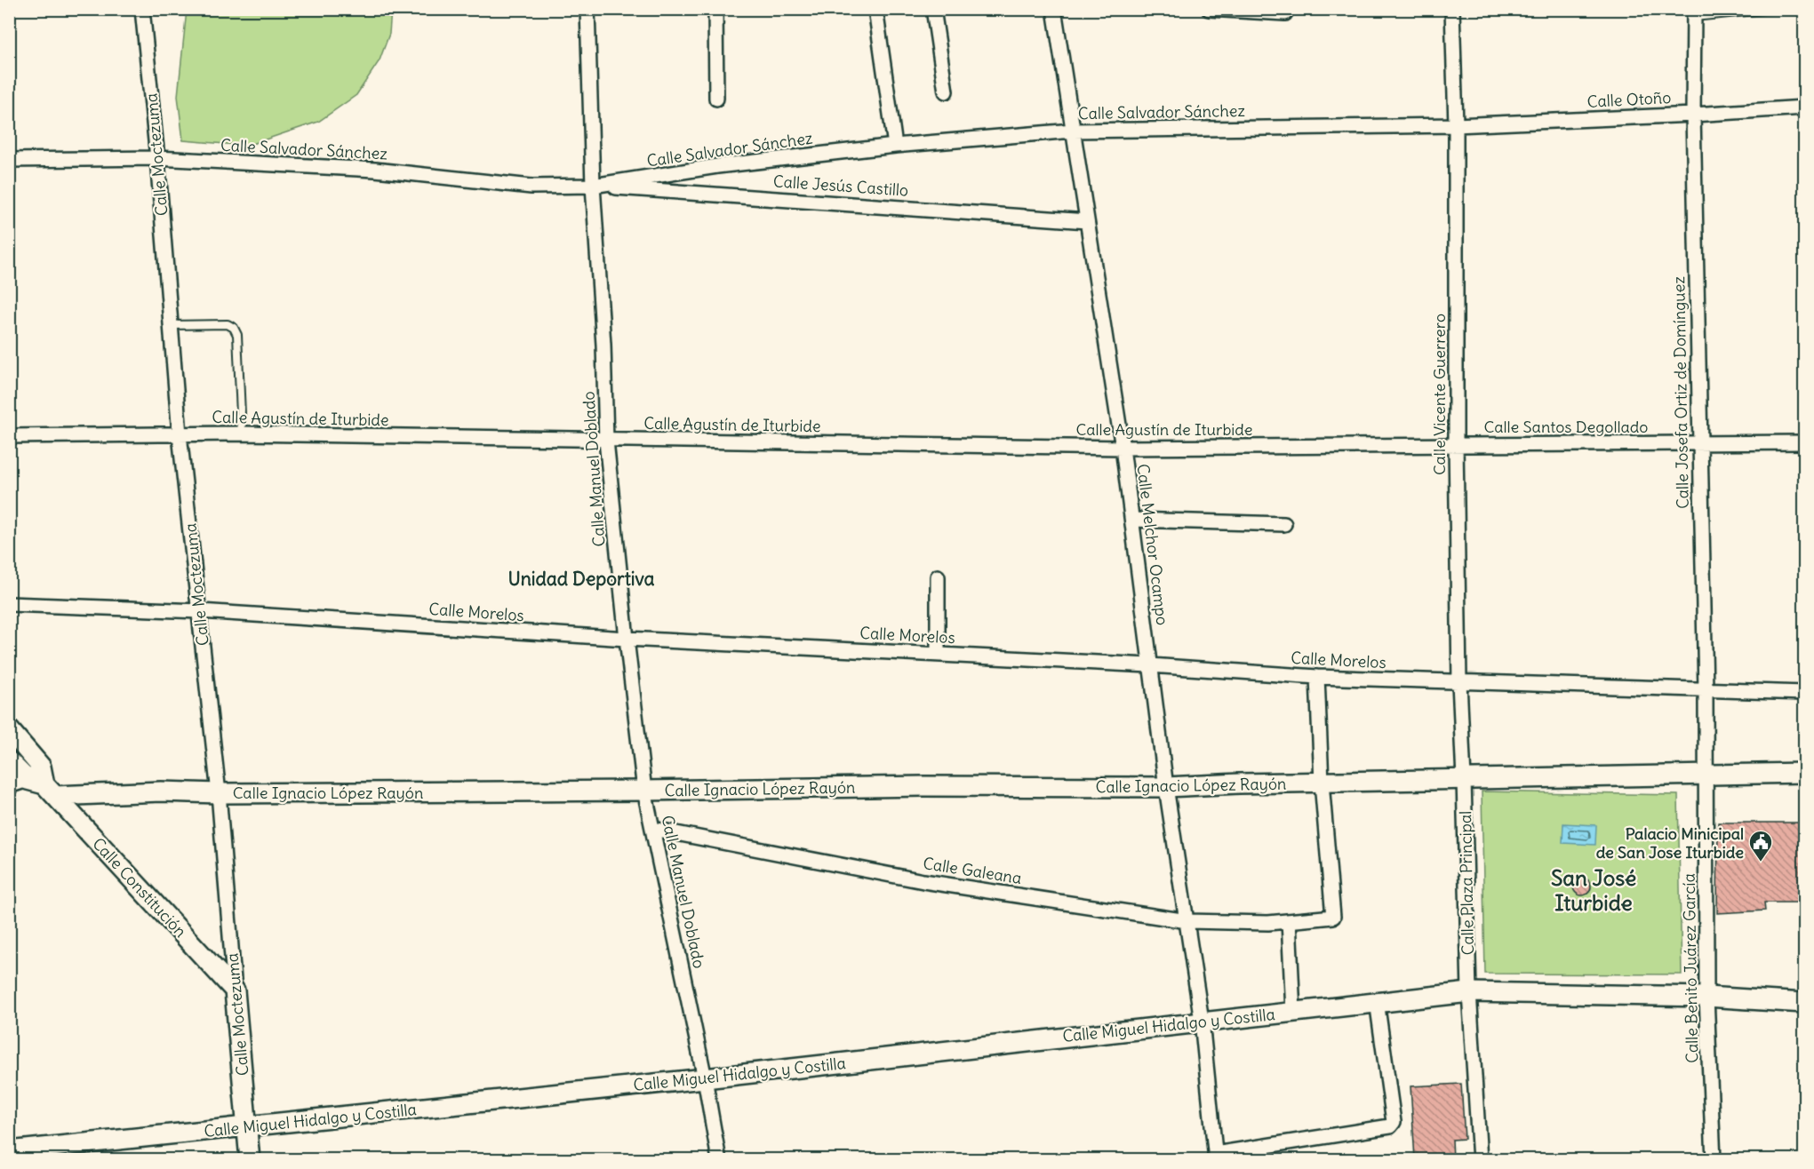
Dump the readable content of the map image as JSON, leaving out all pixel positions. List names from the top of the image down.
{
  "streets": {
    "street": [
      "Calle Otoño",
      "Calle Salvador Sánchez",
      "Calle Moctezuma",
      "Calle Jesús Castillo",
      "Calle Josefa Ortiz de Domínguez",
      "Calle Vicente Guerrero",
      "Calle Agustín de Iturbide",
      "Calle Santos Degollado",
      "Calle Manuel Doblado",
      "Calle Melchor Ocampo",
      "Calle Morelos",
      "Calle Ignacio López Rayón",
      "Calle Galeana",
      "Calle Plaza Principal",
      "Calle Constitución",
      "Calle Benito Juárez García",
      "Calle Miguel Hidalgo y Costilla"
    ]
  },
  "crossings": [
    ["Calle Otoño", "Calle Salvador Sánchez"],
    ["Calle Otoño", "Calle Josefa Ortiz de Domínguez"],
    ["Calle Otoño", "Calle Vicente Guerrero"],
    ["Calle Salvador Sánchez", "Calle Moctezuma"],
    ["Calle Salvador Sánchez", "Calle Jesús Castillo"],
    ["Calle Salvador Sánchez", "Calle Vicente Guerrero"],
    ["Calle Salvador Sánchez", "Calle Manuel Doblado"],
    ["Calle Salvador Sánchez", "Calle Melchor Ocampo"],
    ["Calle Moctezuma", "Calle Agustín de Iturbide"],
    ["Calle Moctezuma", "Calle Morelos"],
    ["Calle Moctezuma", "Calle Ignacio López Rayón"],
    ["Calle Moctezuma", "Calle Constitución"],
    ["Calle Moctezuma", "Calle Miguel Hidalgo y Costilla"],
    ["Calle Jesús Castillo", "Calle Manuel Doblado"],
    ["Calle Jesús Castillo", "Calle Melchor Ocampo"],
    ["Calle Josefa Ortiz de Domínguez", "Calle Santos Degollado"],
    ["Calle Josefa Ortiz de Domínguez", "Calle Morelos"],
    ["Calle Josefa Ortiz de Domínguez", "Calle Benito Juárez García"],
    ["Calle Vicente Guerrero", "Calle Agustín de Iturbide"],
    ["Calle Vicente Guerrero", "Calle Santos Degollado"],
    ["Calle Vicente Guerrero", "Calle Morelos"],
    ["Calle Vicente Guerrero", "Calle Ignacio López Rayón"],
    ["Calle Vicente Guerrero", "Calle Plaza Principal"],
    ["Calle Agustín de Iturbide", "Calle Santos Degollado"],
    ["Calle Agustín de Iturbide", "Calle Manuel Doblado"],
    ["Calle Agustín de Iturbide", "Calle Melchor Ocampo"],
    ["Calle Manuel Doblado", "Calle Morelos"],
    ["Calle Manuel Doblado", "Calle Ignacio López Rayón"],
    ["Calle Manuel Doblado", "Calle Galeana"],
    ["Calle Manuel Doblado", "Calle Miguel Hidalgo y Costilla"],
    ["Calle Melchor Ocampo", "Calle Morelos"],
    ["Calle Melchor Ocampo", "Calle Ignacio López Rayón"],
    ["Calle Melchor Ocampo", "Calle Galeana"],
    ["Calle Melchor Ocampo", "Calle Miguel Hidalgo y Costilla"],
    ["Calle Ignacio López Rayón", "Calle Galeana"],
    ["Calle Ignacio López Rayón", "Calle Plaza Principal"],
    ["Calle Ignacio López Rayón", "Calle Constitución"],
    ["Calle Plaza Principal", "Calle Miguel Hidalgo y Costilla"]
  ],
  "districts": ["Unidad Deportiva", "San José Iturbide"],
  "places": {
    "public building": ["Palacio Minicipal de San Jose Iturbide"]
  }
}
